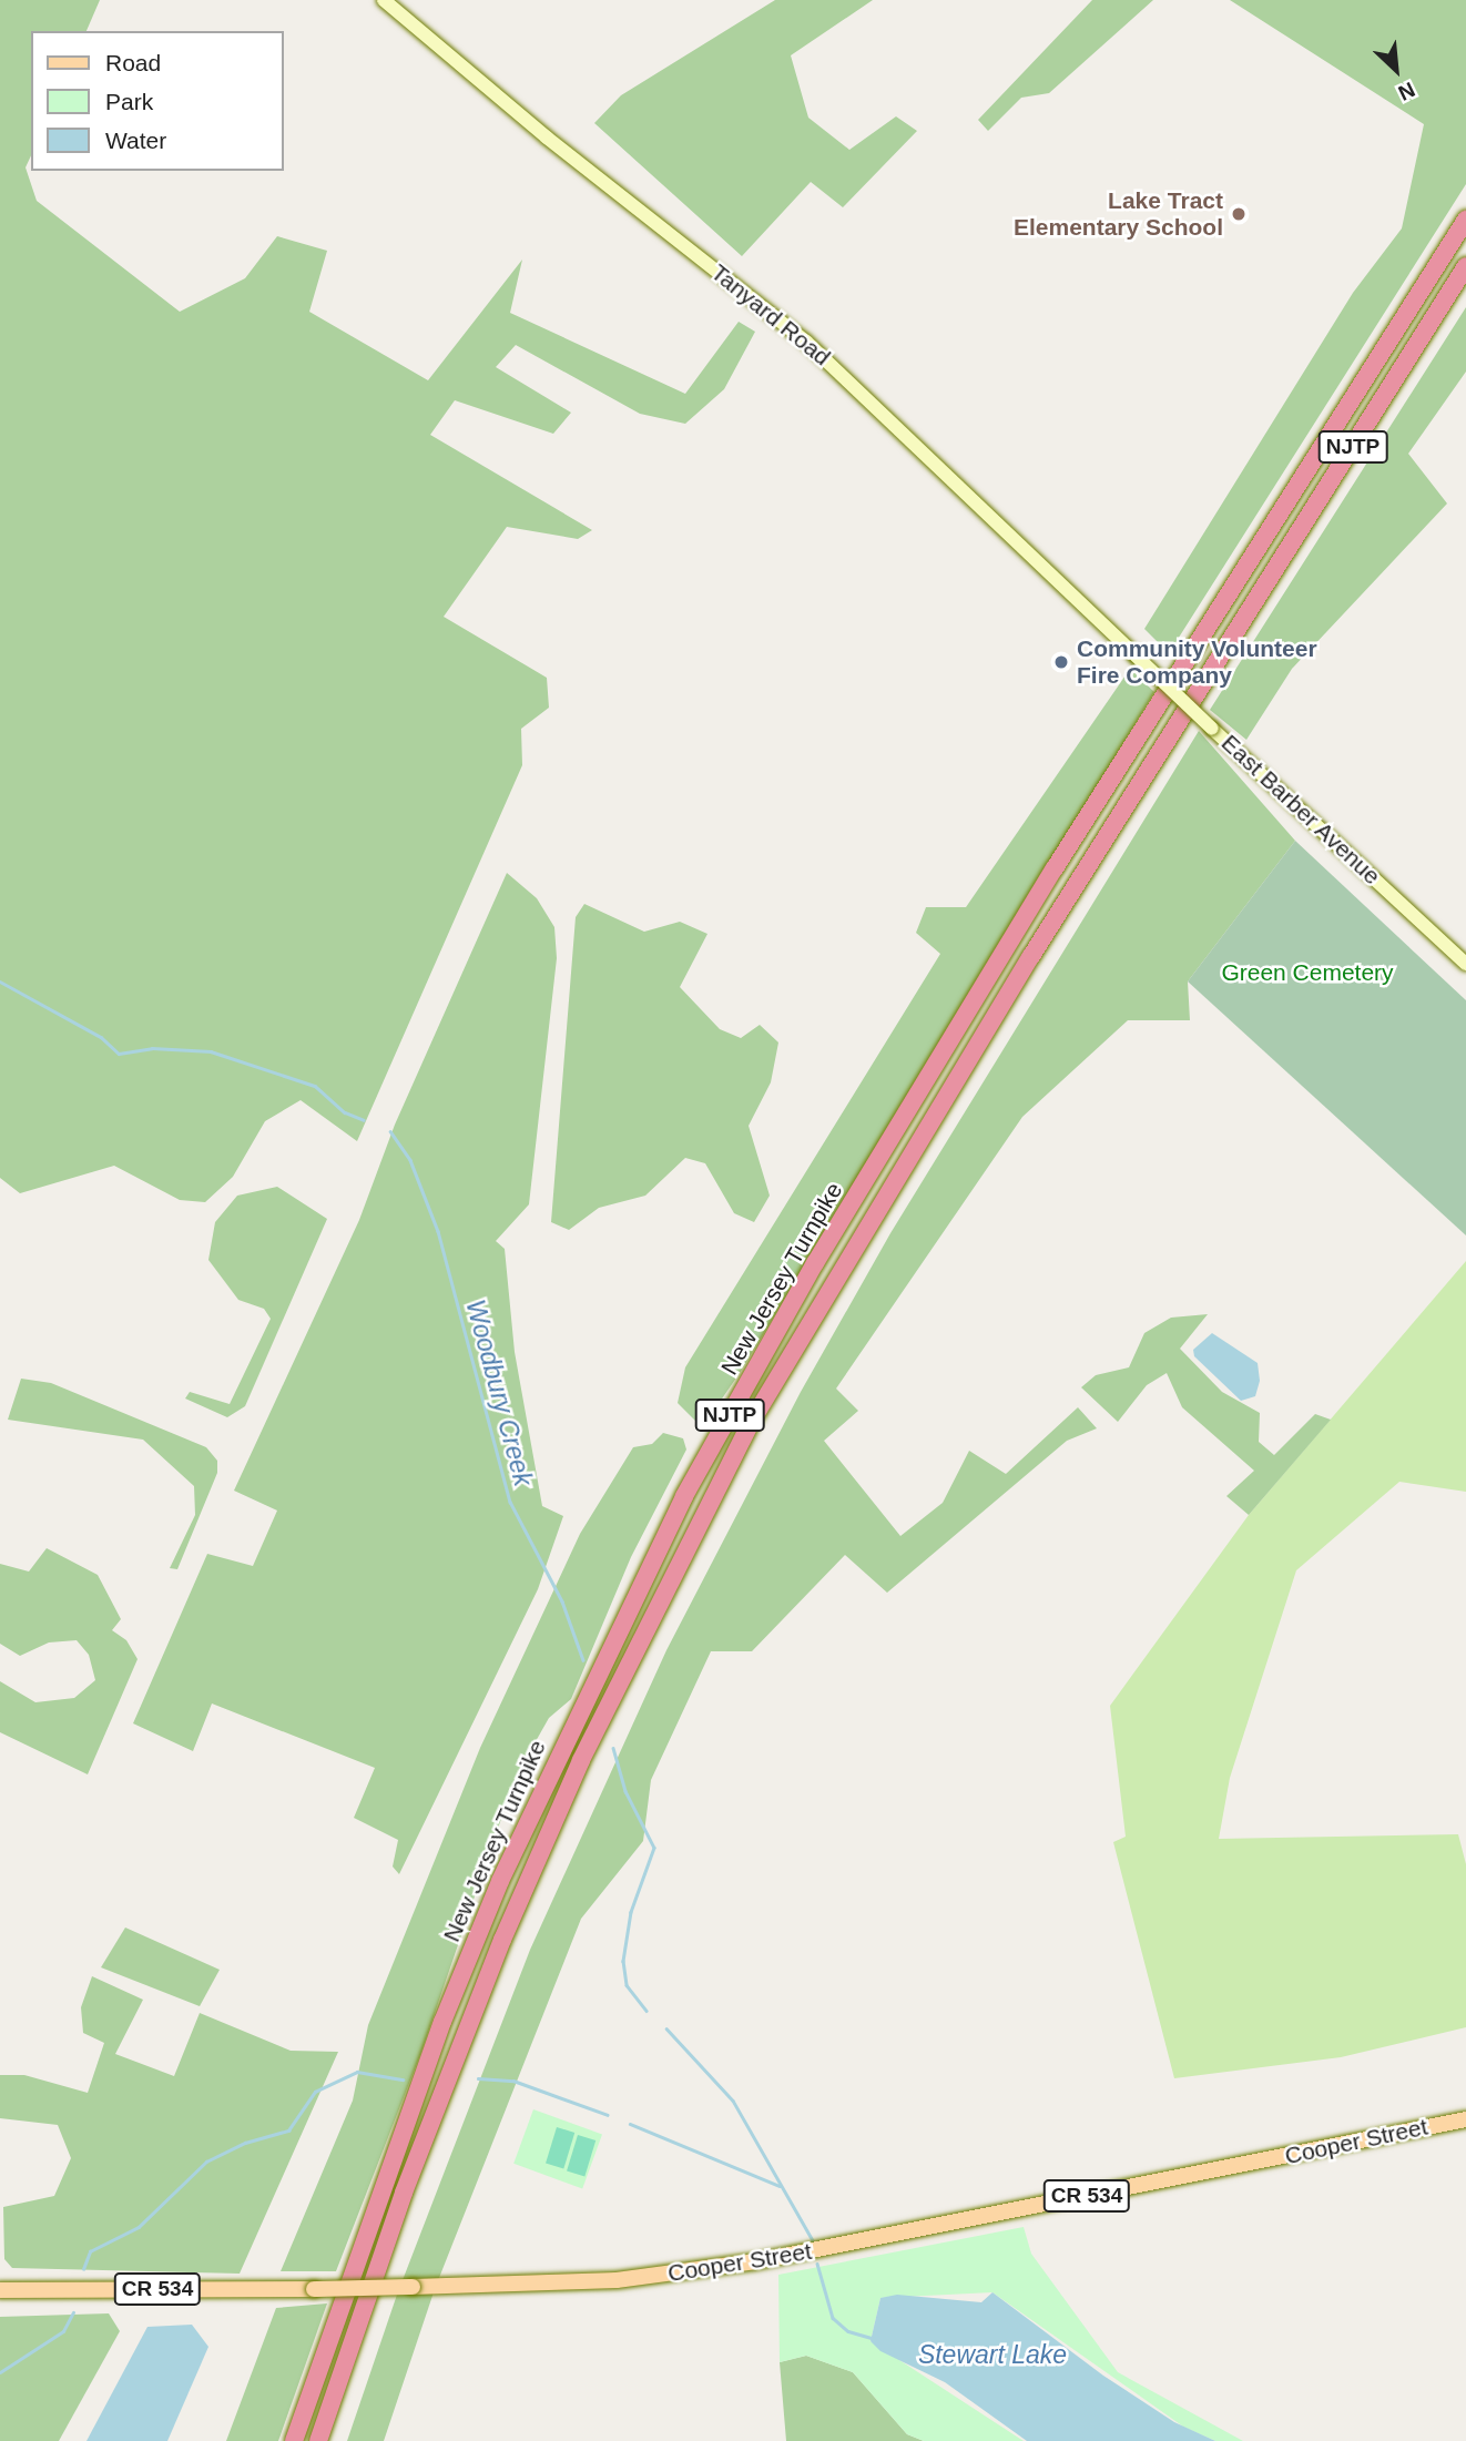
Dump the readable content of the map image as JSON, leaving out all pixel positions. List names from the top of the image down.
{
  "streets": {
    "highway": ["NJTP", "New Jersey Turnpike"],
    "main road": ["Cooper Street", "CR 534"],
    "street": ["Tanyard Road", "East Barber Avenue"]
  },
  "crossings": [
    ["Tanyard Road", "East Barber Avenue"]
  ],
  "water": ["Woodbury Creek", "Stewart Lake"],
  "parks": ["Green Cemetery"],
  "places": ["Lake Tract Elementary School", "Community Volunteer Fire Company"],
  "legend": ["Road", "Park", "Water"],
  "north": "bottom right"
}
